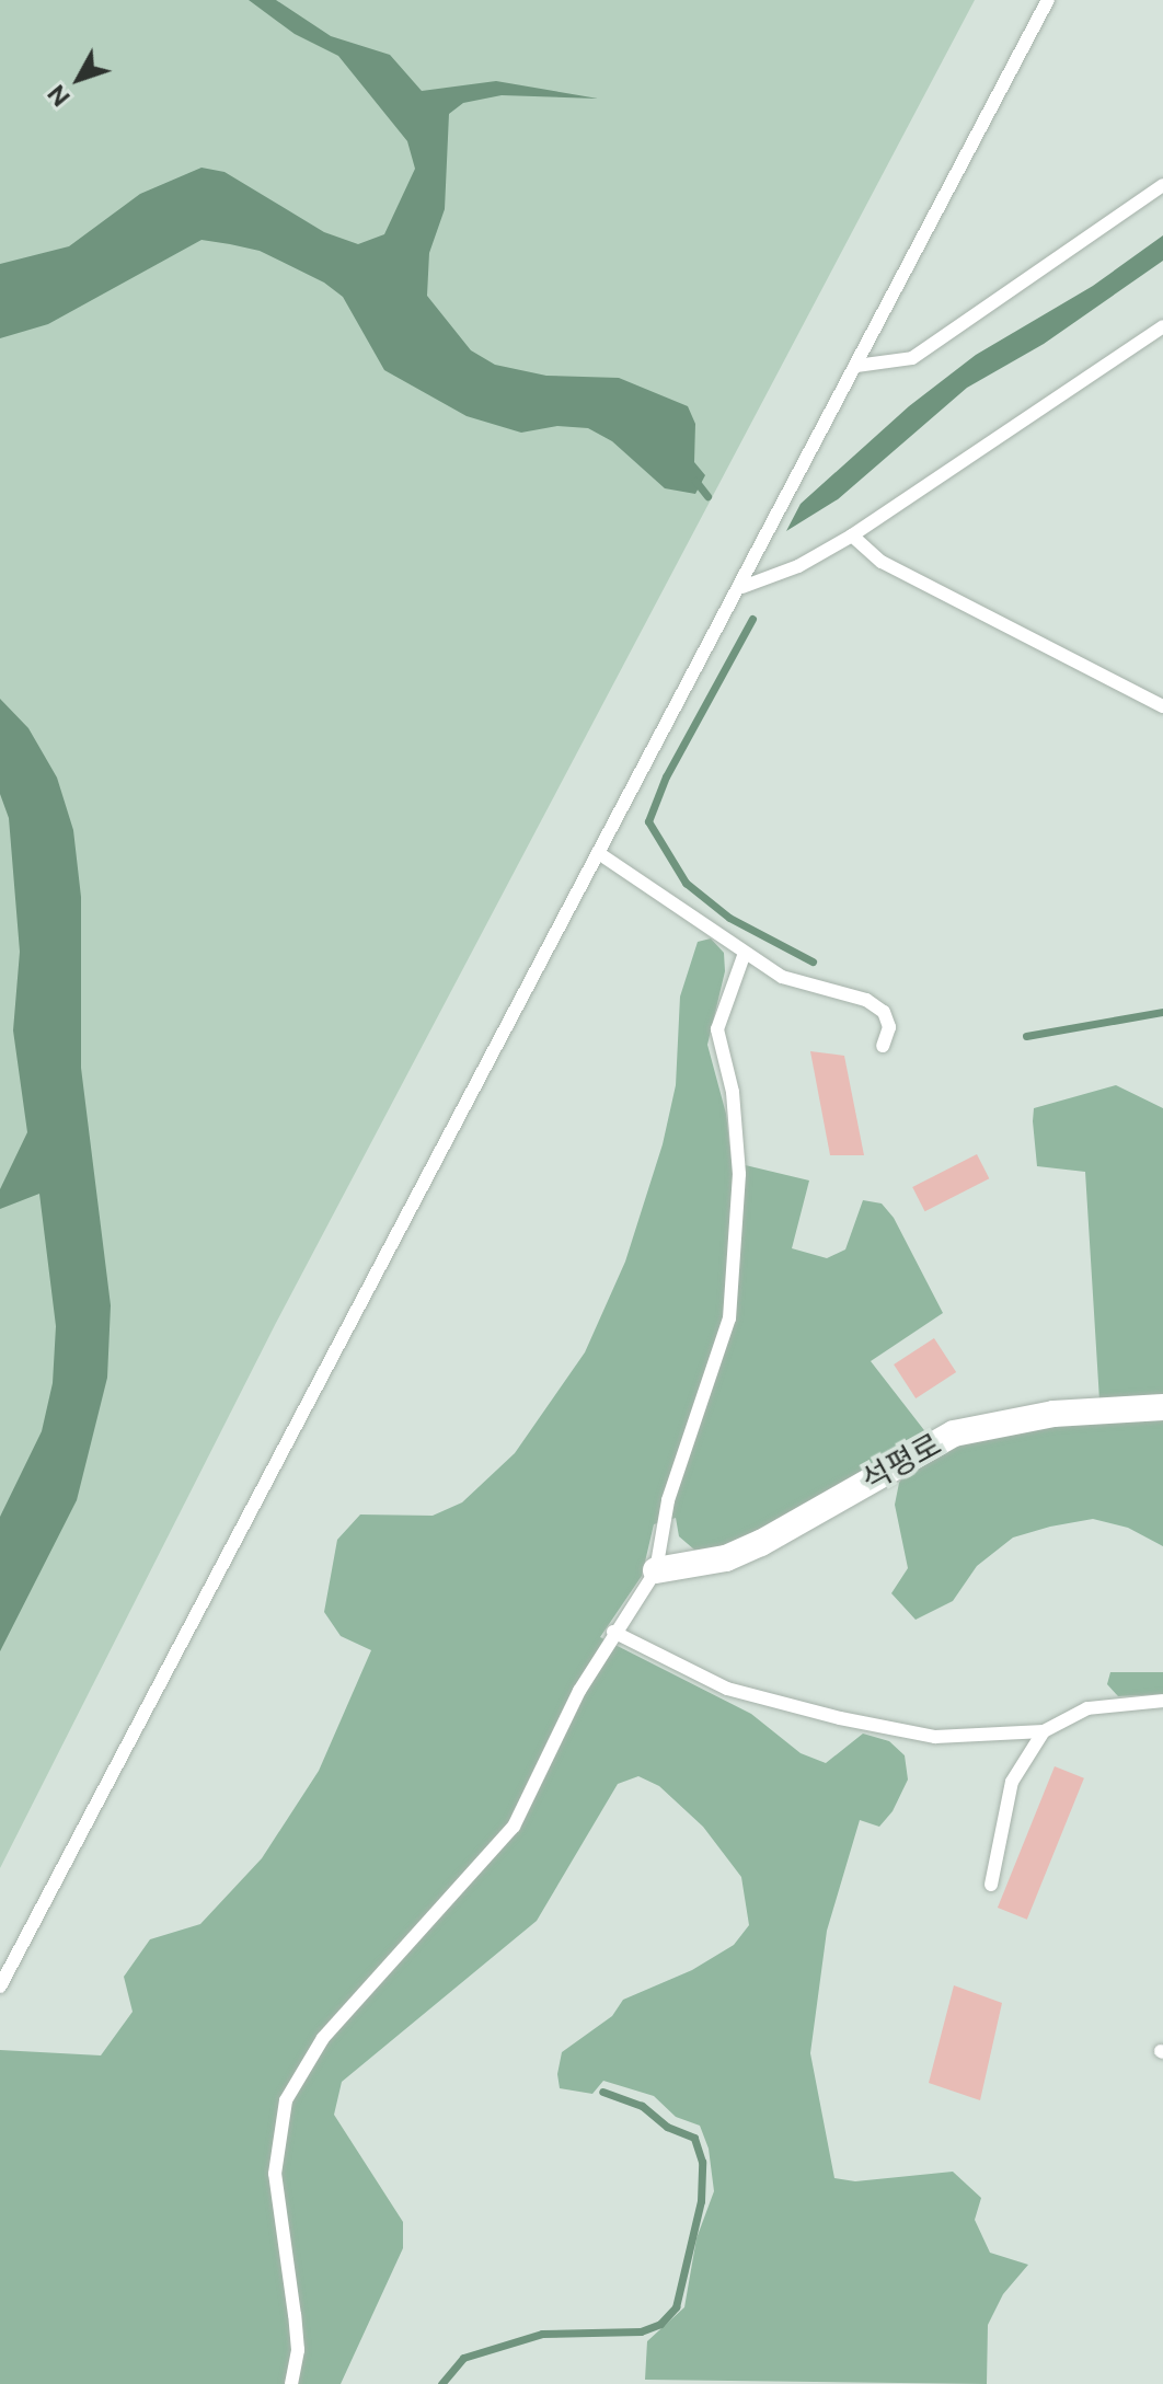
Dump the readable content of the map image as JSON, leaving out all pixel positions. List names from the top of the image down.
{
  "streets": {
    "street": ["석평로"]
  },
  "north": "bottom left"
}
